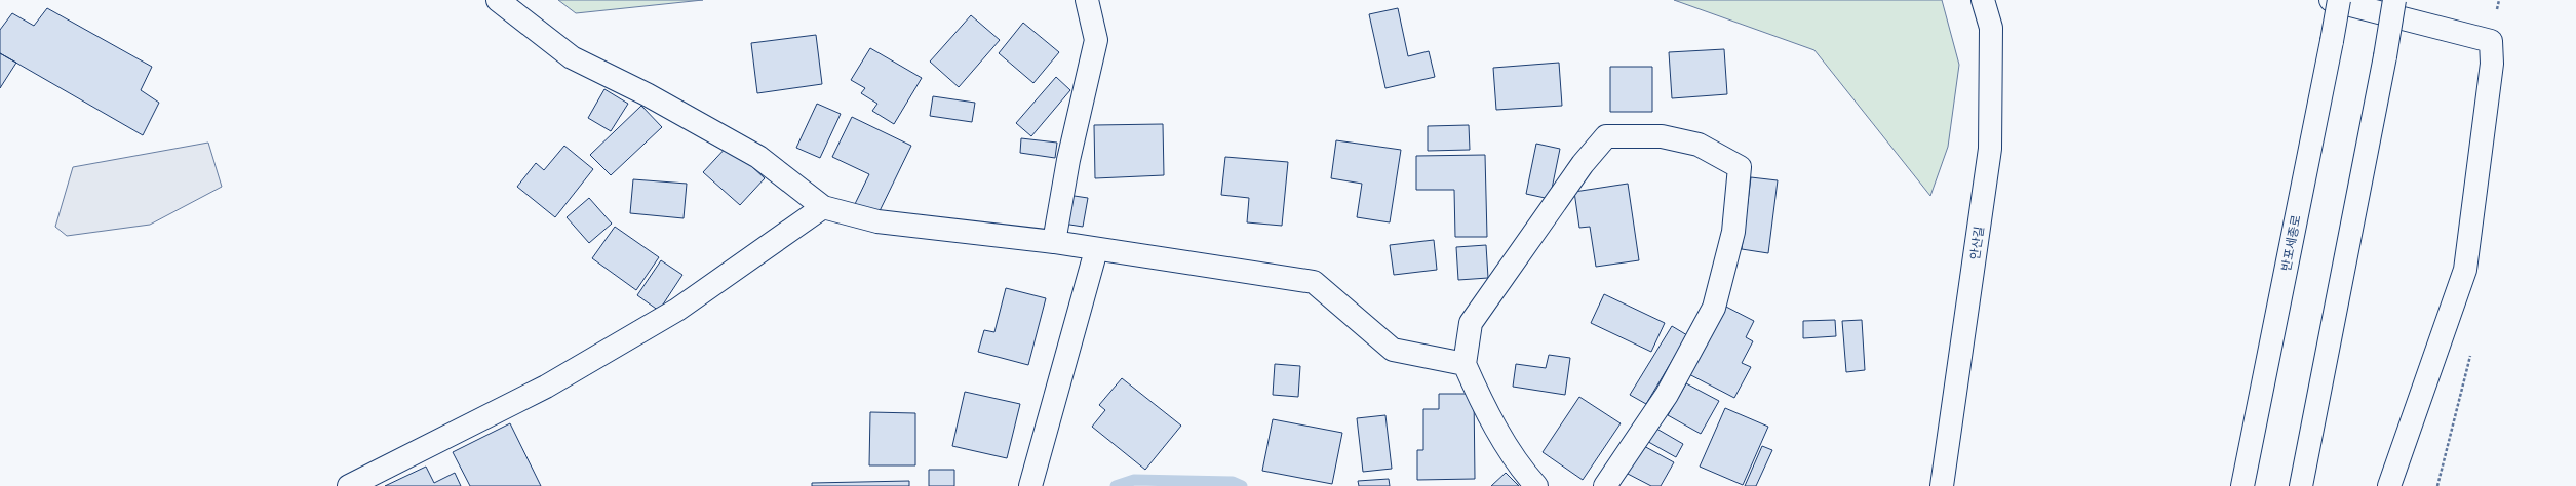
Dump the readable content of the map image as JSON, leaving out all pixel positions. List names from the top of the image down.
{
  "streets": {
    "main road": ["안산길", "반포세종로"]
  }
}
